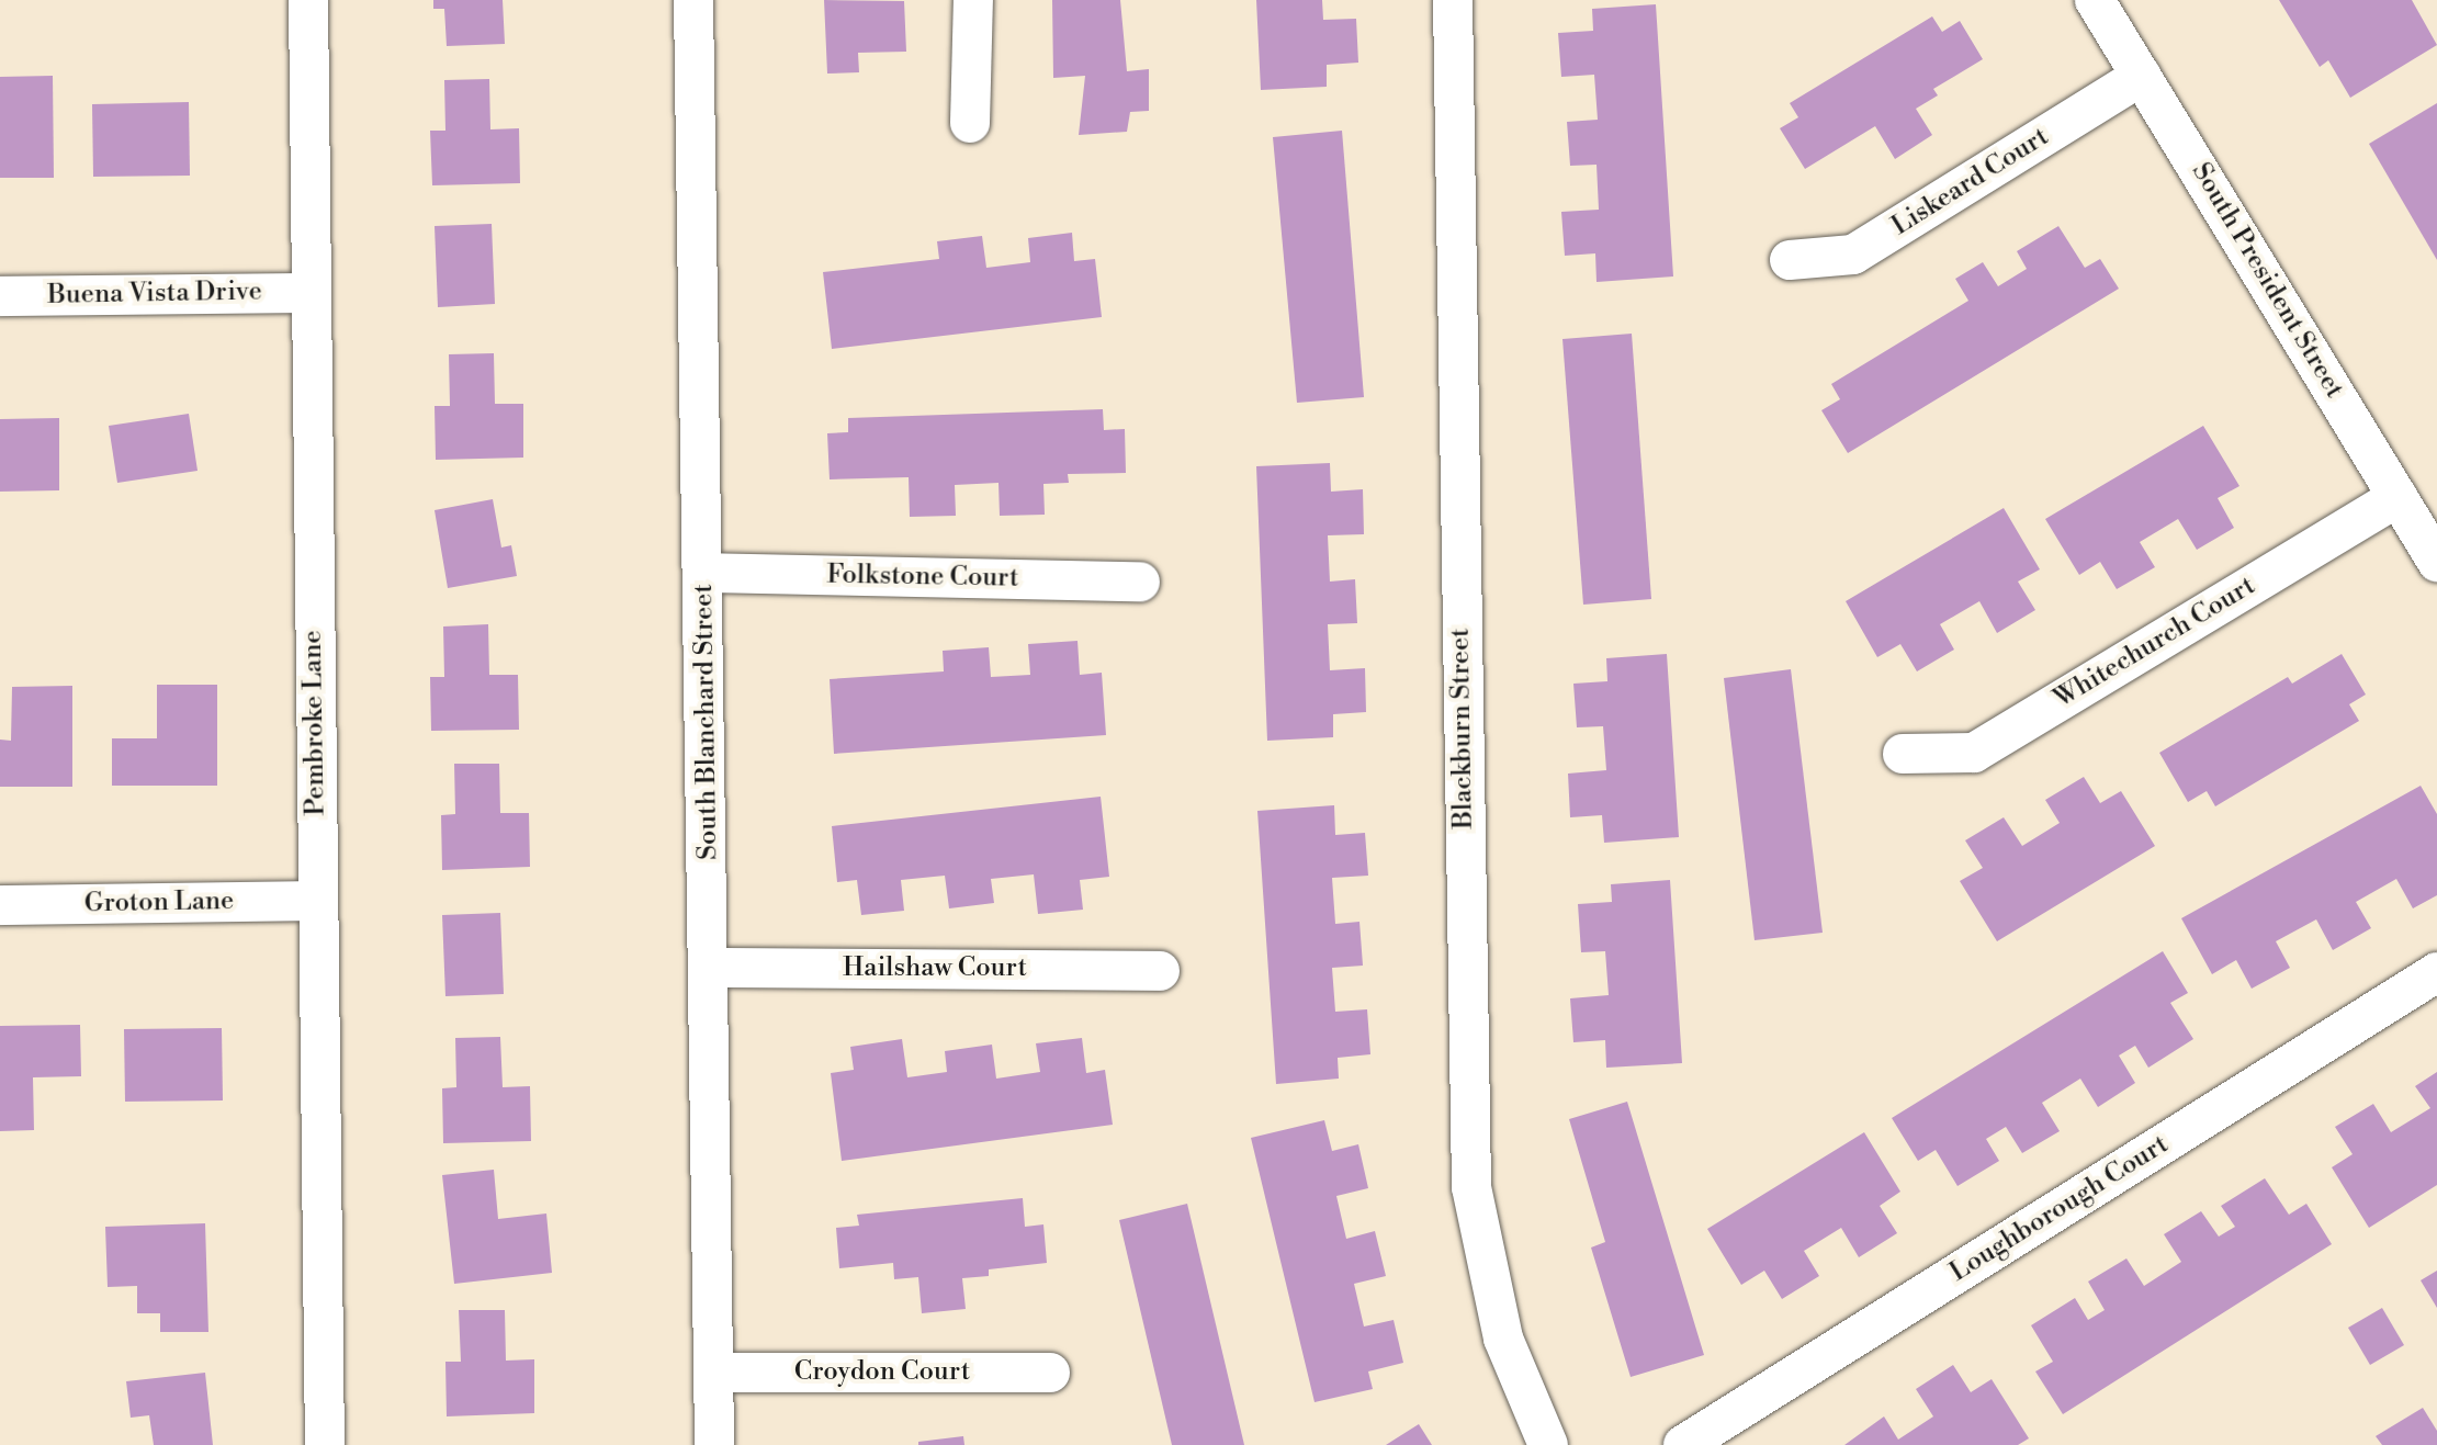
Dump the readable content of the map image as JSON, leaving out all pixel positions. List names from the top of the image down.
{
  "streets": {
    "street": [
      "Liskeard Court",
      "South President Street",
      "Buena Vista Drive",
      "Folkstone Court",
      "Whitechurch Court",
      "South Blanchard Street",
      "Pembroke Lane",
      "Blackburn Street",
      "Groton Lane",
      "Hailshaw Court",
      "Loughborough Court",
      "Croydon Court"
    ]
  },
  "crossings": [
    ["Liskeard Court", "South President Street"],
    ["South President Street", "Whitechurch Court"],
    ["Buena Vista Drive", "Pembroke Lane"],
    ["Folkstone Court", "South Blanchard Street"],
    ["South Blanchard Street", "Hailshaw Court"],
    ["South Blanchard Street", "Croydon Court"],
    ["Pembroke Lane", "Groton Lane"]
  ]
}
